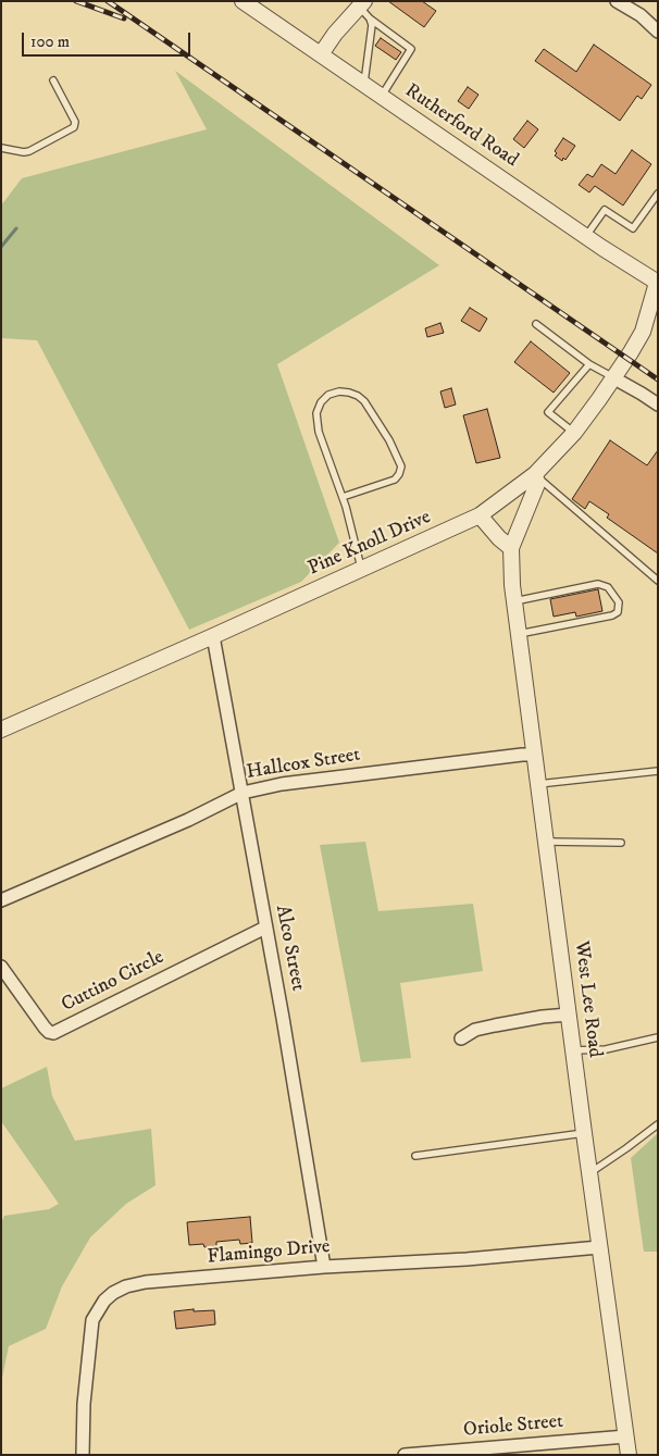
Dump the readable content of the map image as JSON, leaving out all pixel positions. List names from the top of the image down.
{
  "streets": {
    "street": [
      "Rutherford Road",
      "Pine Knoll Drive",
      "Hallcox Street",
      "Alco Street",
      "Cuttino Circle",
      "West Lee Road",
      "Flamingo Drive",
      "Oriole Street"
    ]
  },
  "crossings": [
    ["Rutherford Road", "Pine Knoll Drive"],
    ["Pine Knoll Drive", "Alco Street"],
    ["Pine Knoll Drive", "West Lee Road"],
    ["Hallcox Street", "Alco Street"],
    ["Hallcox Street", "West Lee Road"],
    ["Alco Street", "Cuttino Circle"],
    ["Alco Street", "Flamingo Drive"],
    ["West Lee Road", "Flamingo Drive"],
    ["West Lee Road", "Oriole Street"]
  ],
  "scale_bar": "100 m"
}
